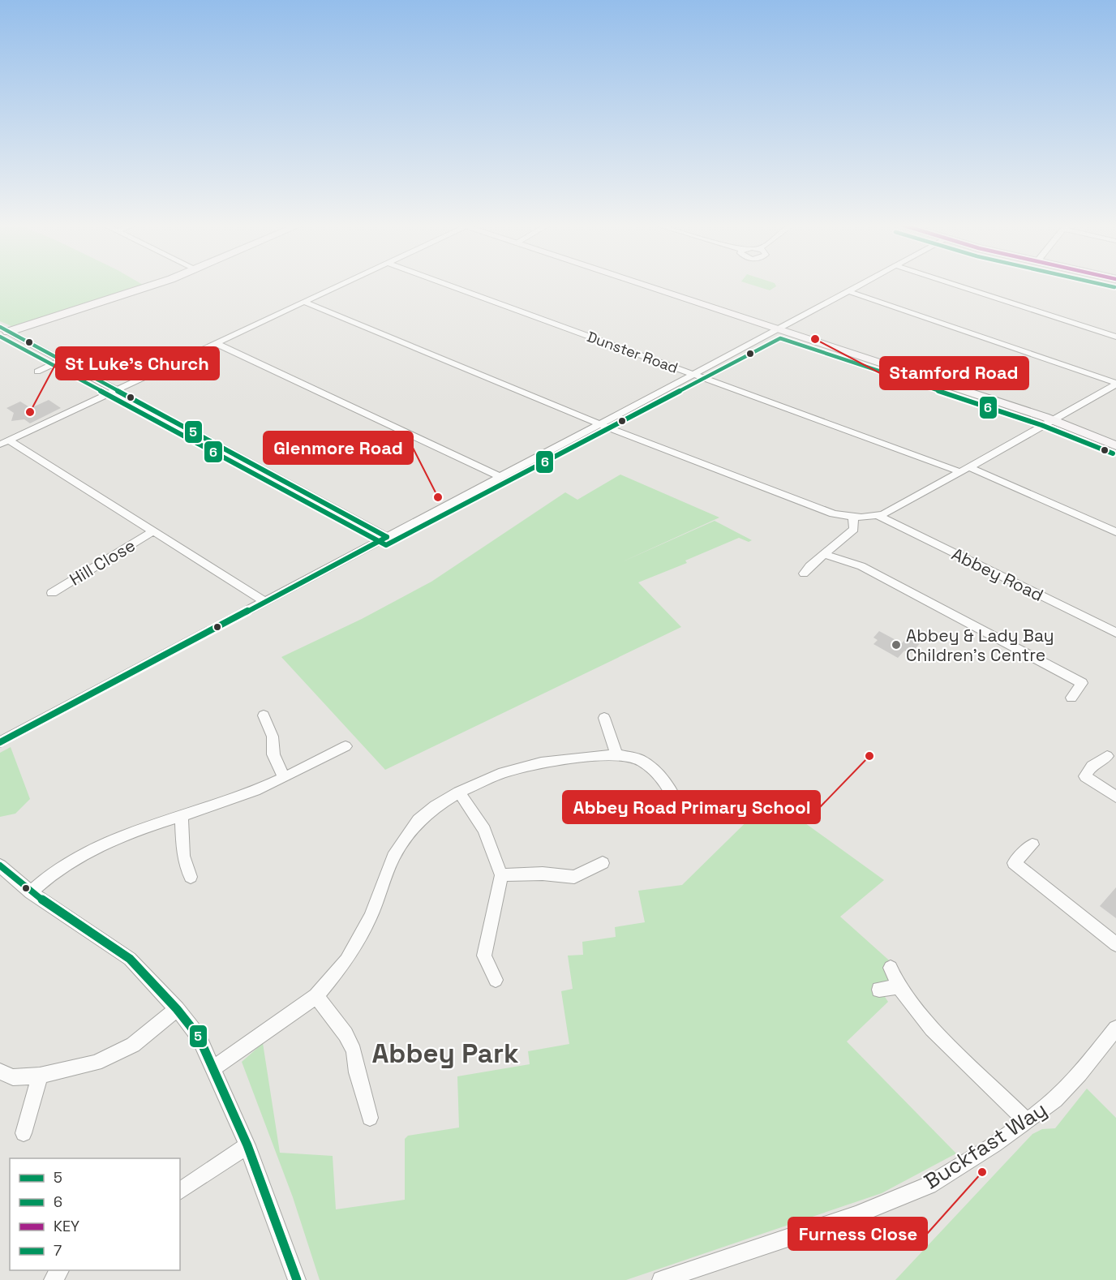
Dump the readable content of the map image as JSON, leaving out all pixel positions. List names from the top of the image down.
{
  "streets": {
    "street": [
      "Dunster Road",
      "Hill Close",
      "Abbey Road",
      "Buckfast Way"
    ]
  },
  "districts": ["Abbey Park"],
  "places": [
    "Stamford Road",
    "St Luke's Church",
    "Glenmore Road",
    "Abbey & Lady Bay Children's Centre",
    "Abbey Road Primary School",
    "Furness Close"
  ],
  "lines": ["transit line 7", "transit line 5", "transit line 6"],
  "legend": [
    "5",
    "6",
    "KEY",
    "7"
  ]
}
